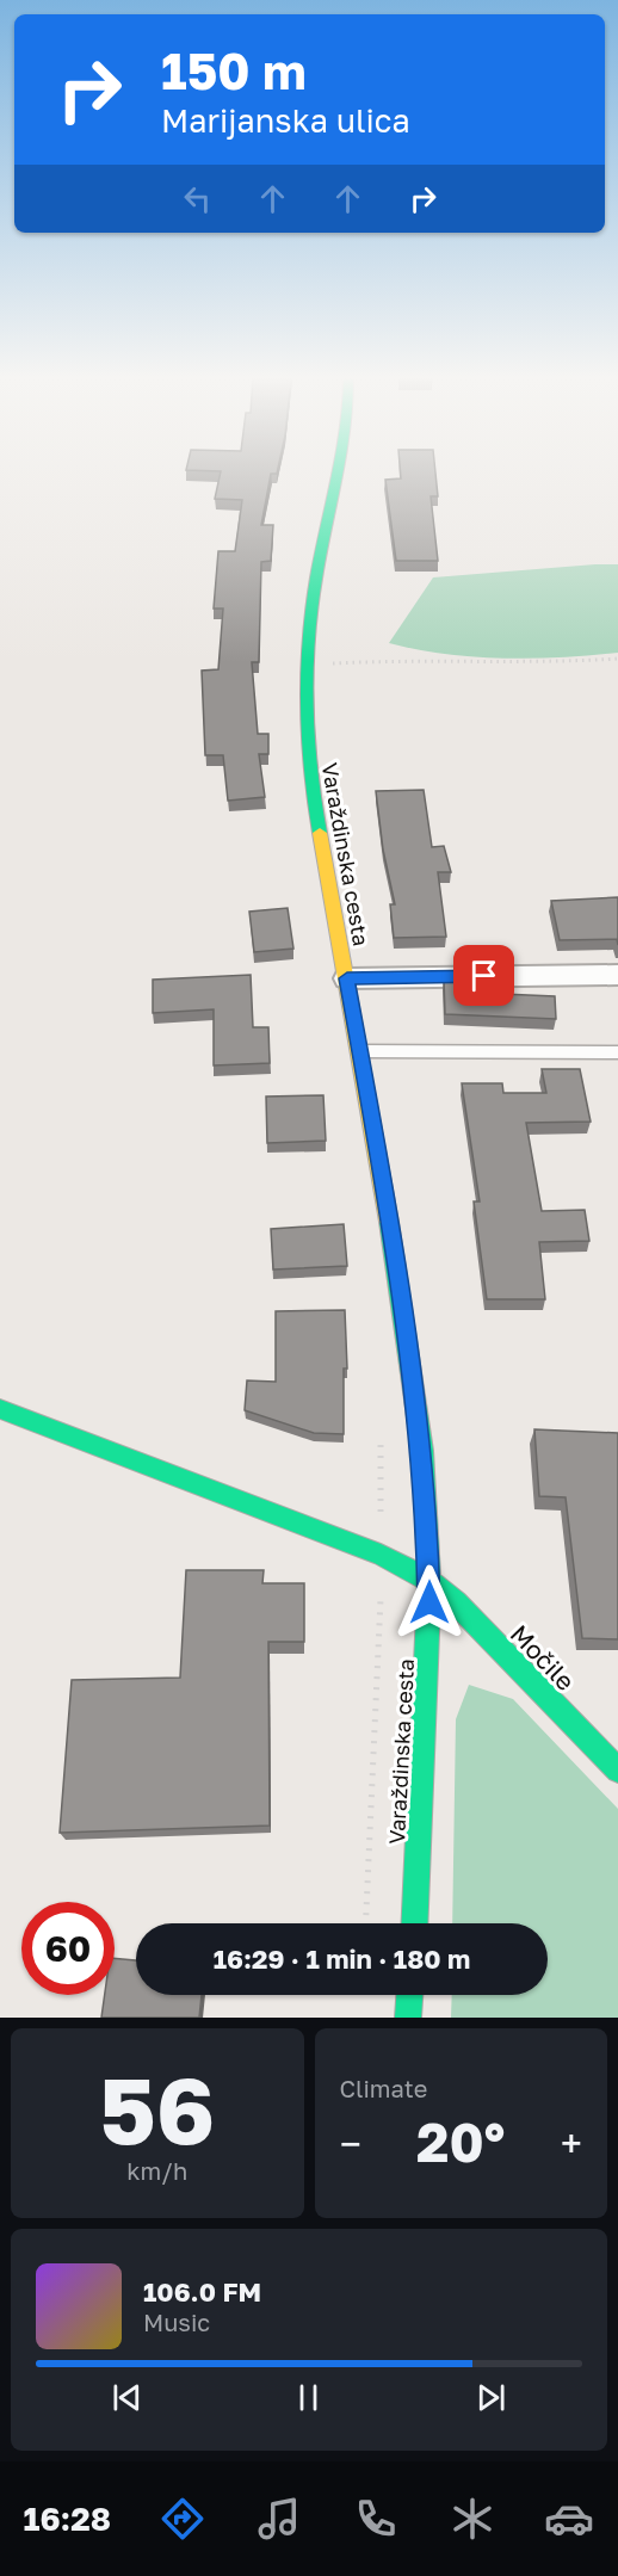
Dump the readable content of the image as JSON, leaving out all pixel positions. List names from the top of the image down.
{
  "streets": {
    "main road": ["Varaždinska cesta", "Močile"]
  },
  "crossings": [
    ["Varaždinska cesta", "Močile"]
  ],
  "page": {
    "turn": ["150 m", "Marijanska ulica"],
    "limit": "60",
    "trip": "16:29 · 1 min · 180 m",
    "tile": [
      ["56", "km/h"],
      "Climate"
    ],
    "heat": ["−", "20°", "+"],
    "song": ["106.0 FM", "Music"],
    "tabs": "16:28"
  }
}
